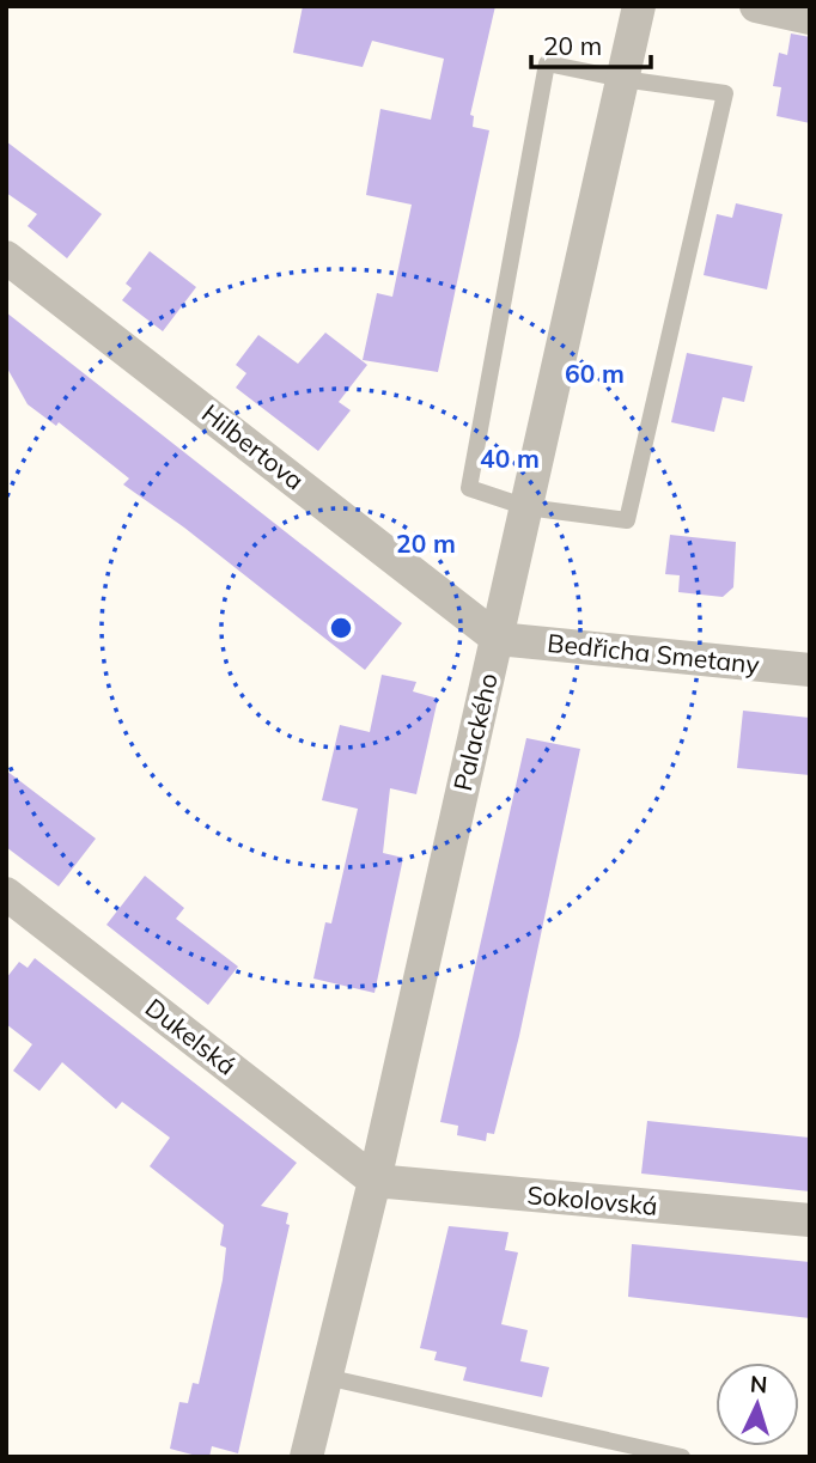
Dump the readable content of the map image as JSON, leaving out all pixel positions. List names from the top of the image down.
{
  "streets": {
    "street": [
      "Hilbertova",
      "Bedřicha Smetany",
      "Palackého",
      "Dukelská",
      "Sokolovská"
    ]
  },
  "crossings": [
    ["Hilbertova", "Bedřicha Smetany"],
    ["Hilbertova", "Palackého"],
    ["Bedřicha Smetany", "Palackého"],
    ["Palackého", "Dukelská"],
    ["Palackého", "Sokolovská"],
    ["Dukelská", "Sokolovská"]
  ],
  "scale_bar": "20 m",
  "north": "top",
  "rings": ["60 m", "40 m", "20 m"]
}
